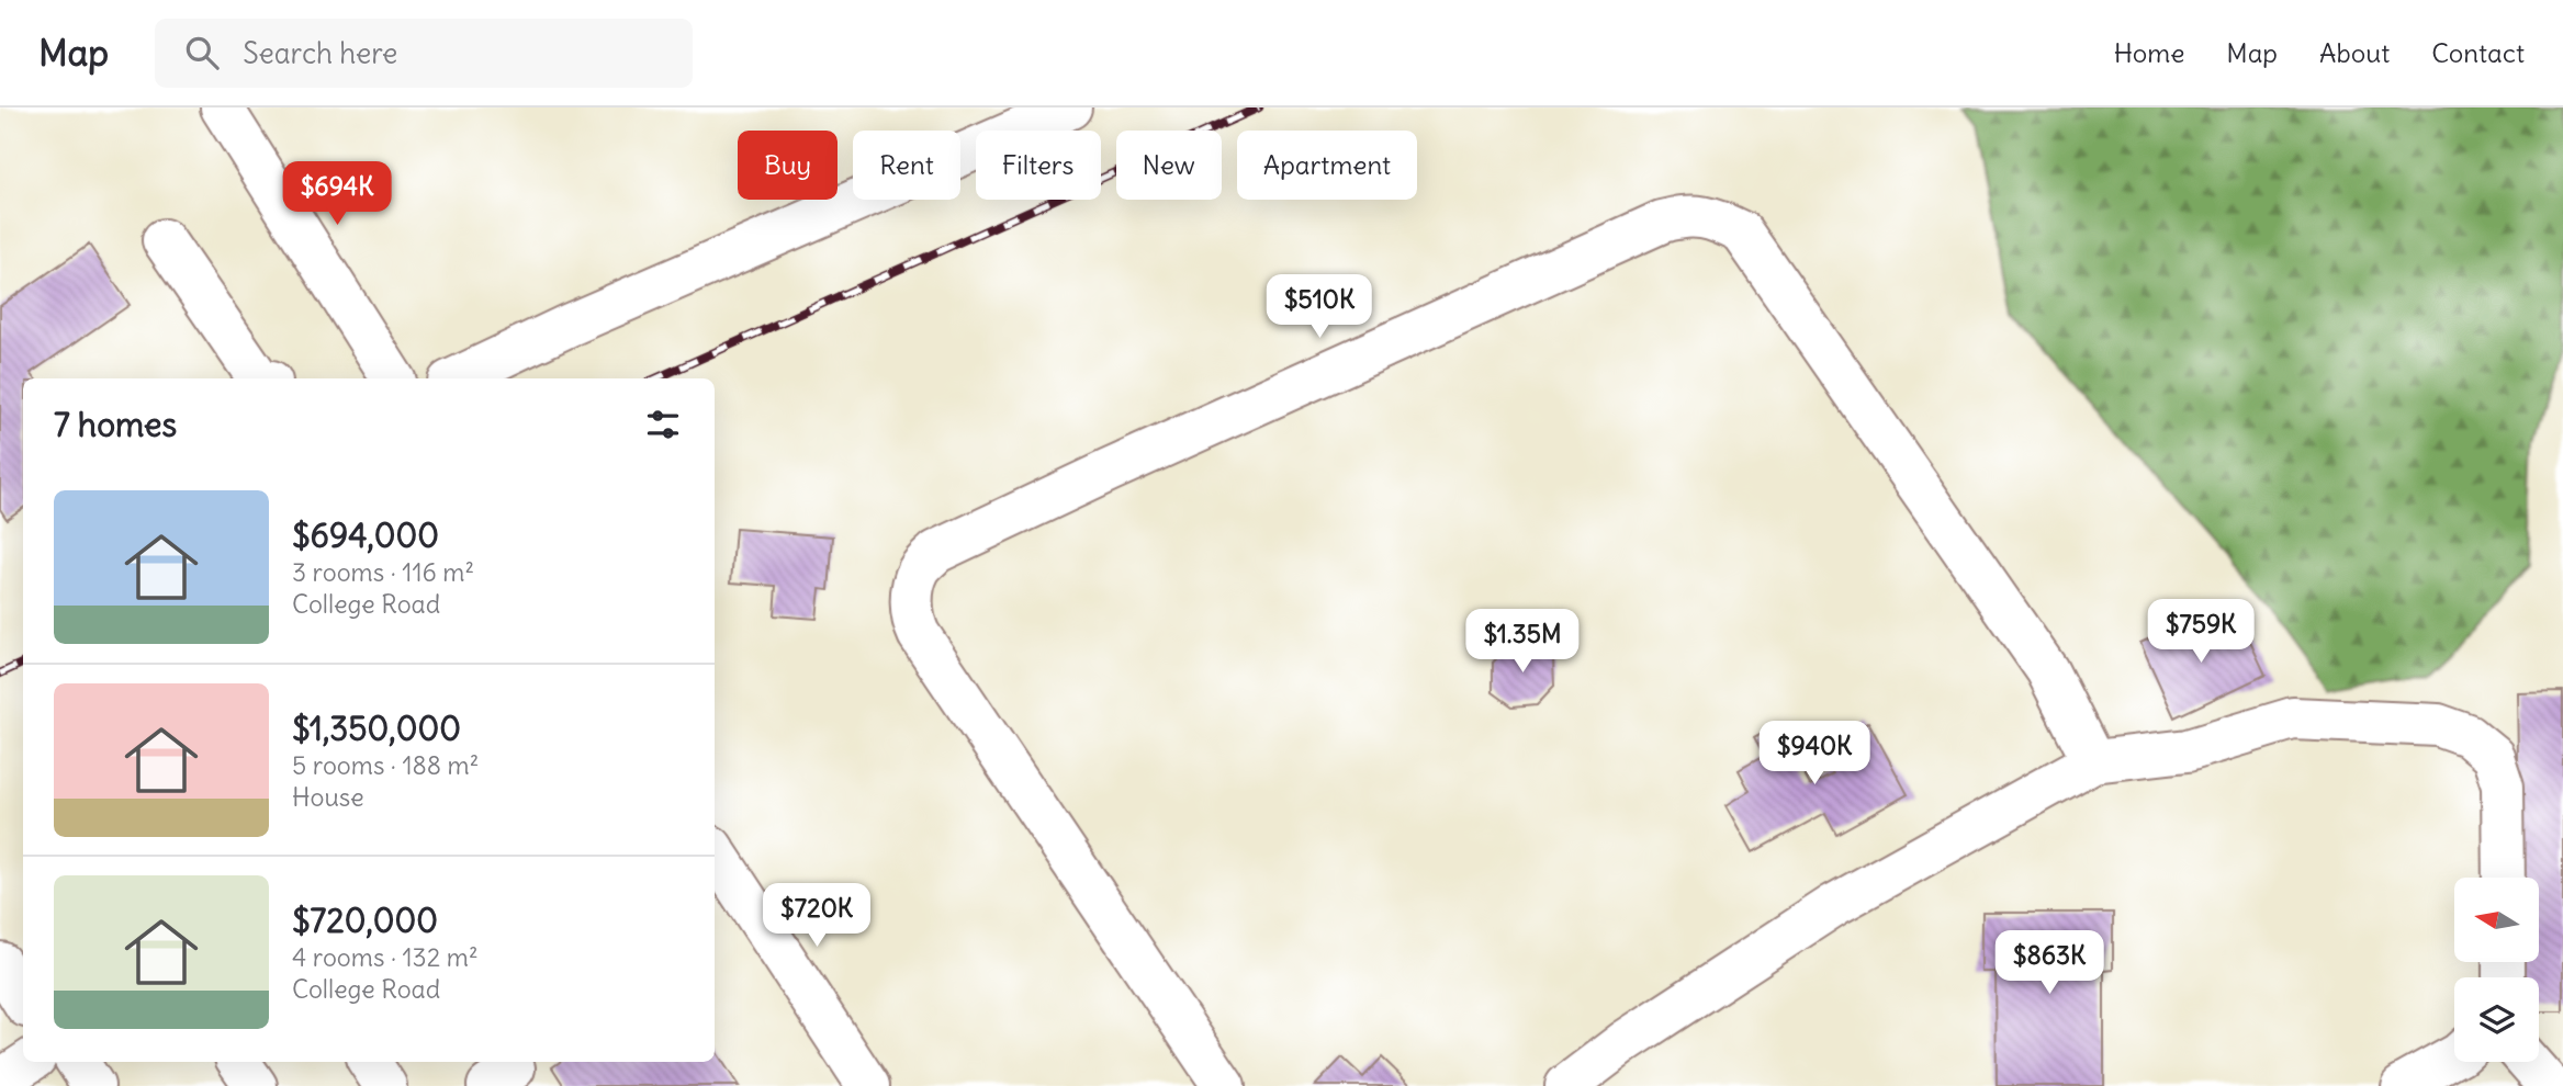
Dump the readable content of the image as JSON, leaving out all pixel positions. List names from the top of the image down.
{
  "north": "left",
  "page": {
    "header": "Map",
    "search": "Search here",
    "nav": [
      "Home",
      "Map",
      "About",
      "Contact"
    ],
    "chip": [
      "Buy",
      "Rent",
      "Filters",
      "New",
      "Apartment"
    ],
    "price": [
      "$694K",
      "$510K",
      "$759K",
      "$1.35M",
      "$940K",
      "$720K",
      "$863K"
    ],
    "heading": "7 homes",
    "list": [
      {
        "name": "$694,000",
        "note": "3 rooms · 116 m² · College Road"
      },
      {
        "name": "$1,350,000",
        "note": "5 rooms · 188 m² · House"
      },
      {
        "name": "$720,000",
        "note": "4 rooms · 132 m² · College Road"
      }
    ]
  }
}
